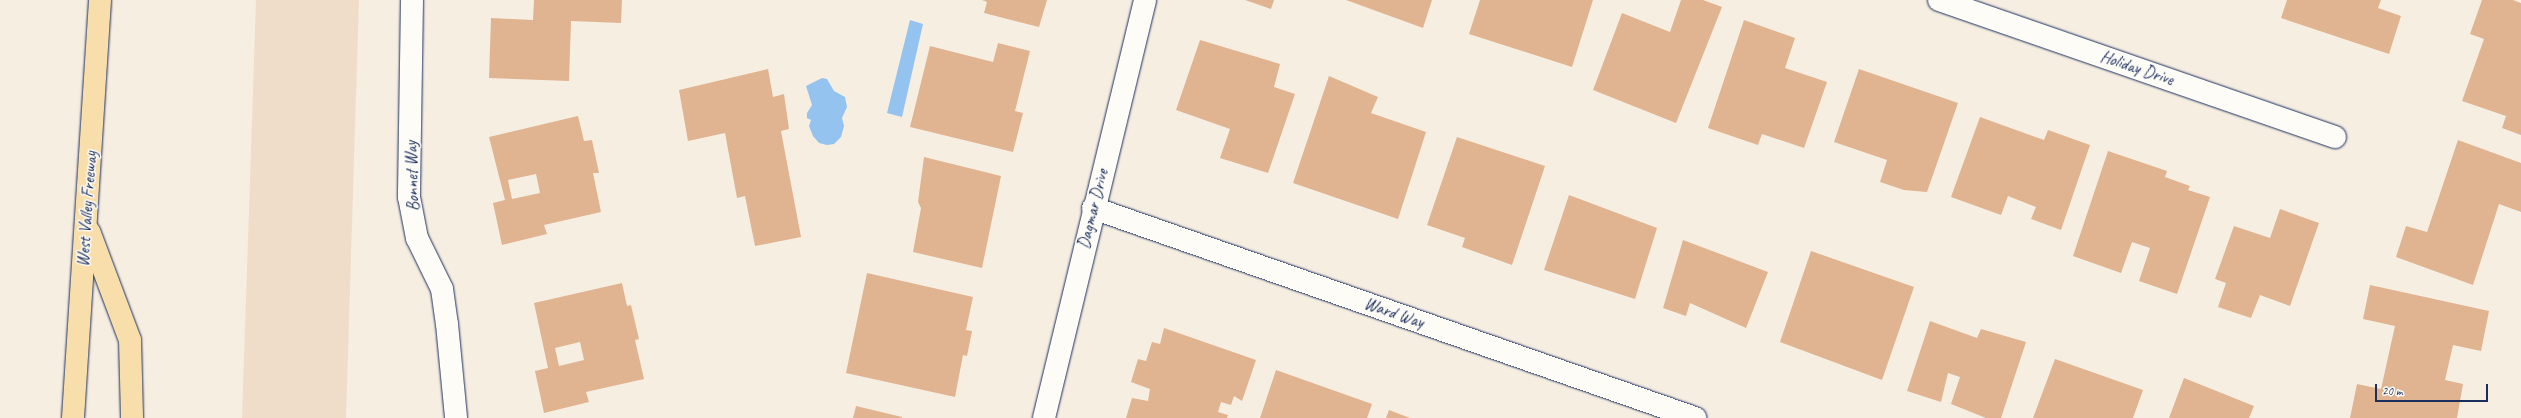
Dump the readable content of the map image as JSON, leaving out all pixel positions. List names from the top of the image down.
{
  "streets": {
    "highway": ["West Valley Freeway"],
    "street": [
      "Holiday Drive",
      "Bonnet Way",
      "Dagmar Drive",
      "Ward Way"
    ]
  },
  "crossings": [
    ["Dagmar Drive", "Ward Way"]
  ],
  "scale_bar": "20 m"
}
